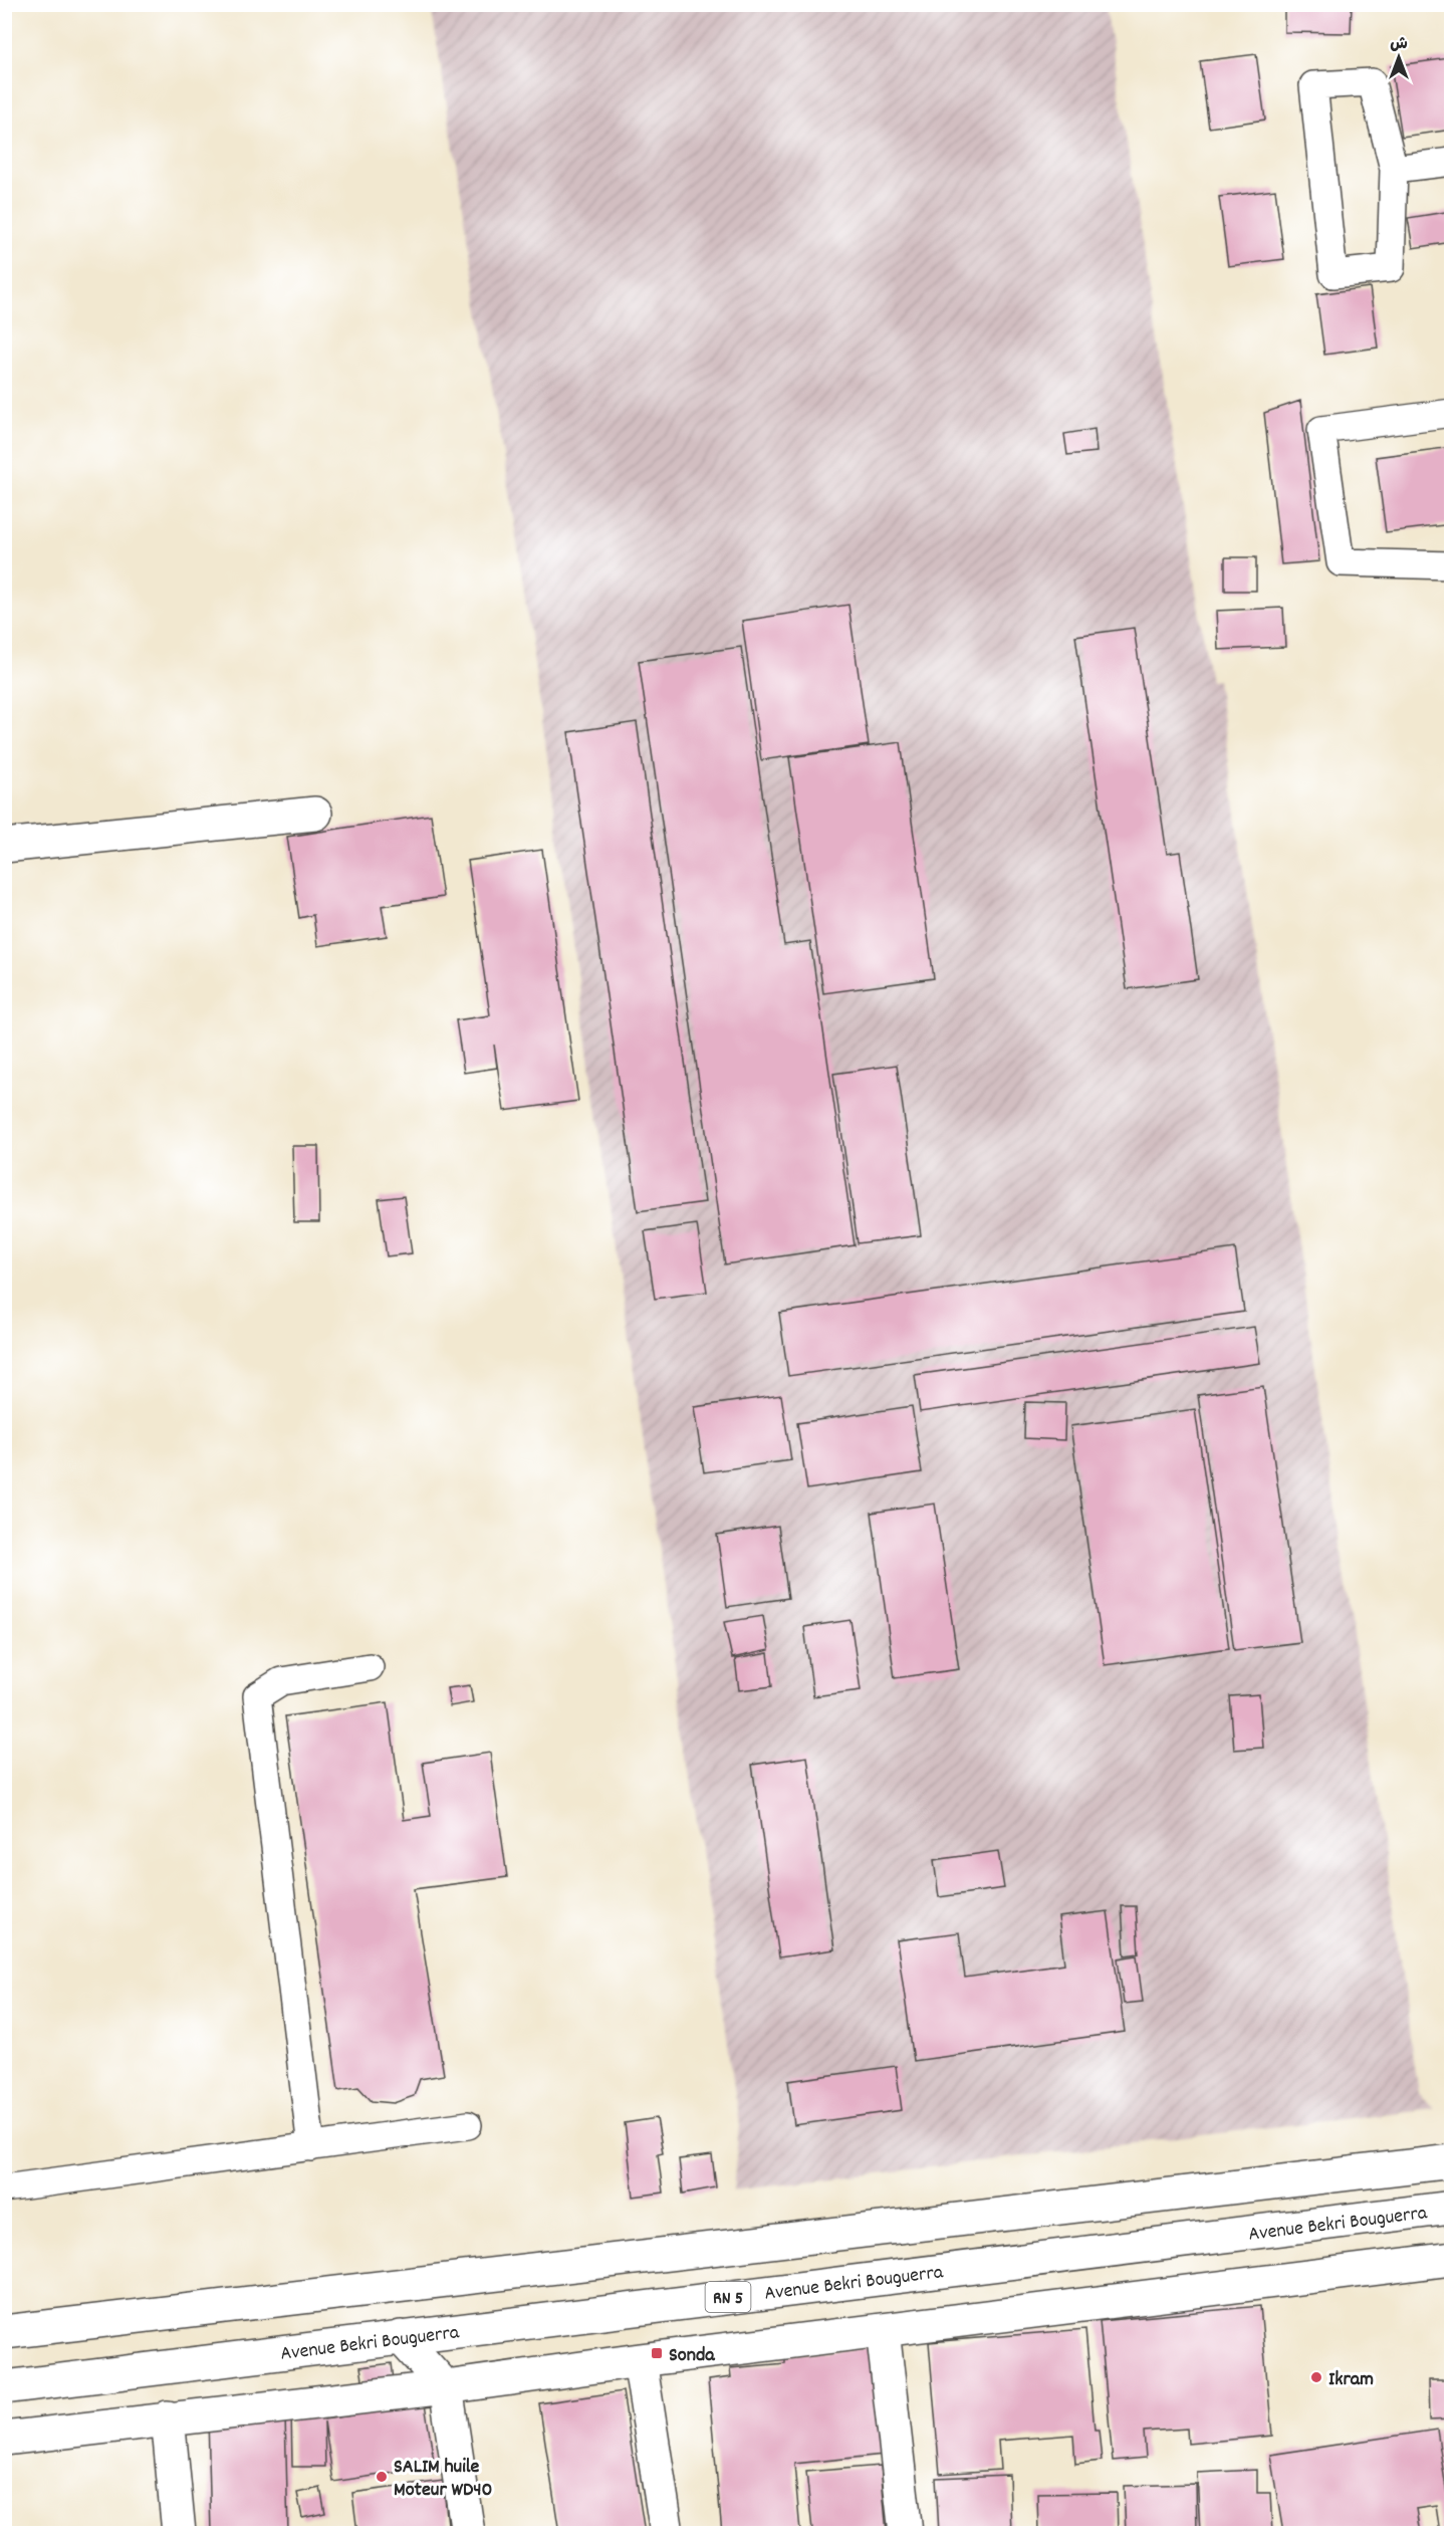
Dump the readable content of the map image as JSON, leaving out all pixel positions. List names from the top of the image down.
{
  "streets": {
    "main road": ["Avenue Bekri Bouguerra", "RN 5"]
  },
  "places": {
    "transit": ["Sonda"],
    "other": ["Ikram", "SALIM huile Moteur WD40"]
  },
  "north": "top"
}
